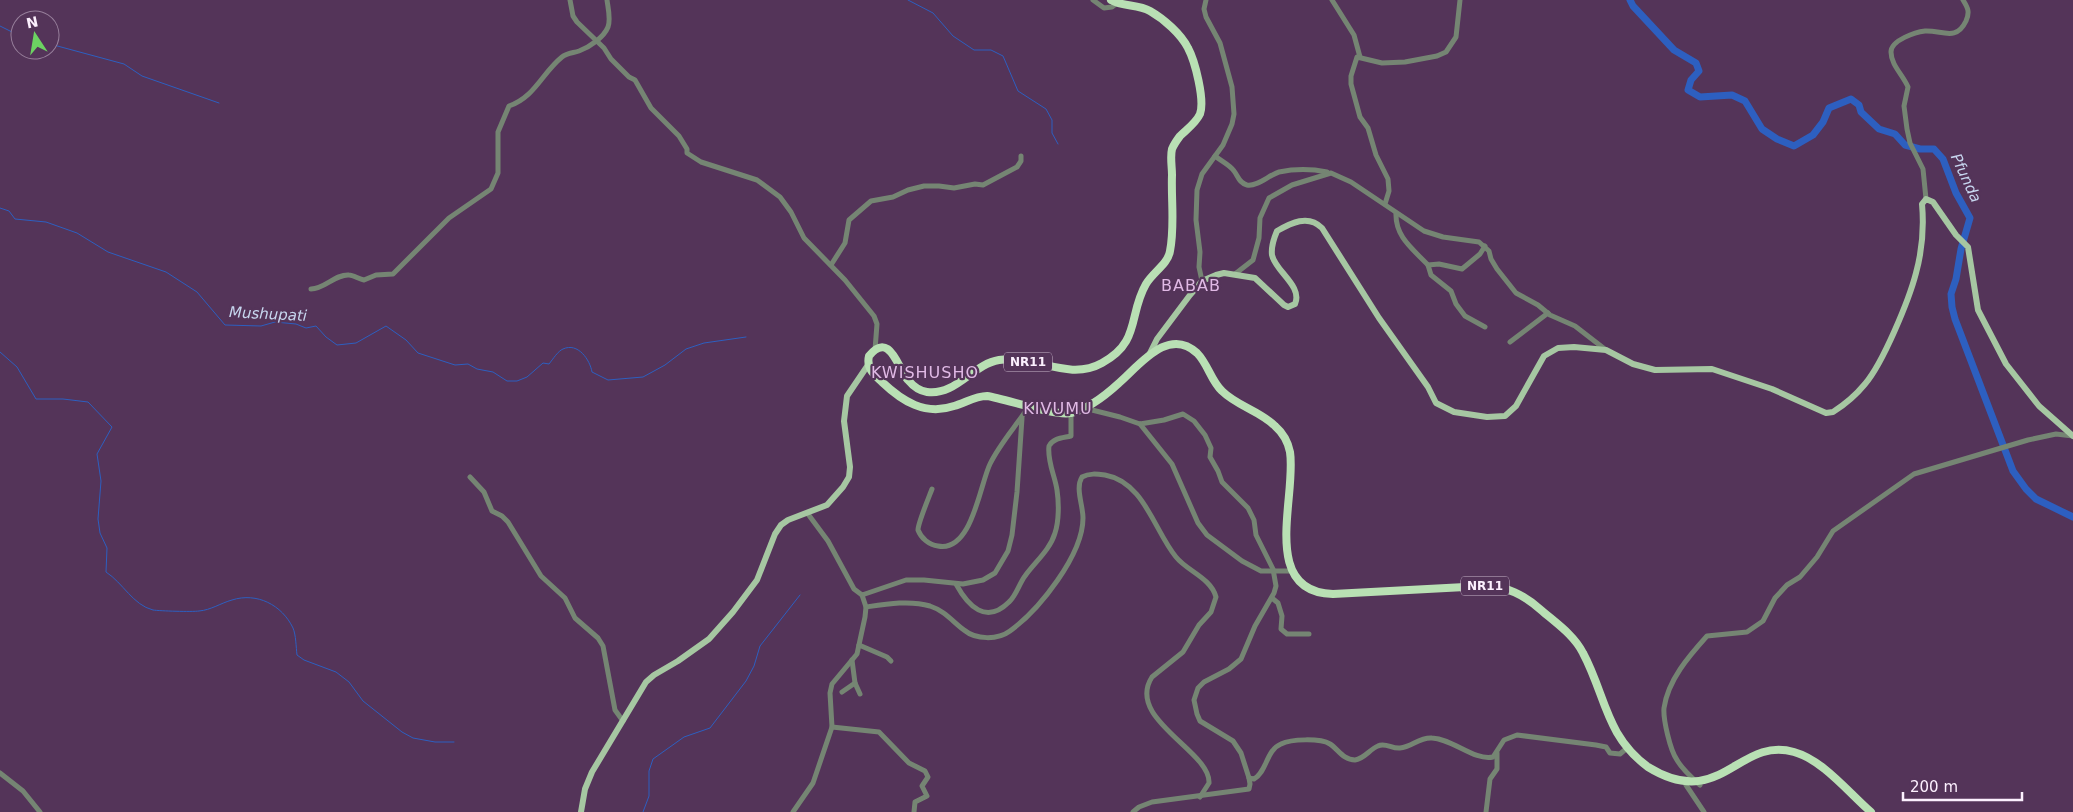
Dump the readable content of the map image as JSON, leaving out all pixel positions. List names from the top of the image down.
{
  "streets": {
    "highway": ["NR11"]
  },
  "districts": ["BABAB", "KWISHUSHO", "KIVUMU"],
  "water": ["Pfunda", "Mushupati"],
  "scale_bar": "200 m",
  "north": "top"
}
